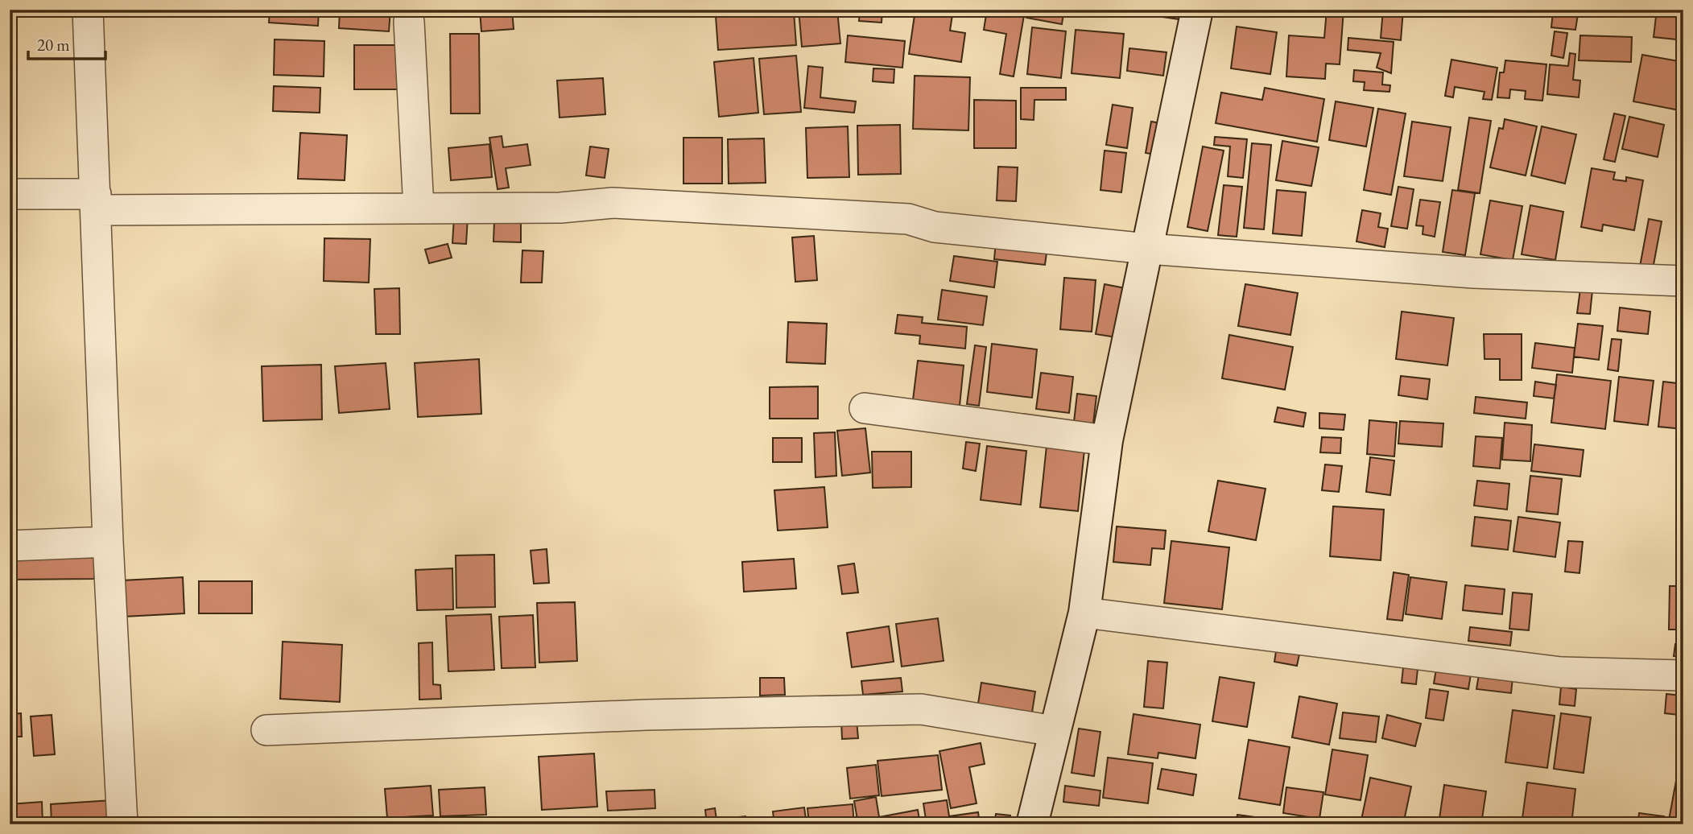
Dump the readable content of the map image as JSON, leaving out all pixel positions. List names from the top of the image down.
{
  "scale_bar": "20 m"
}
